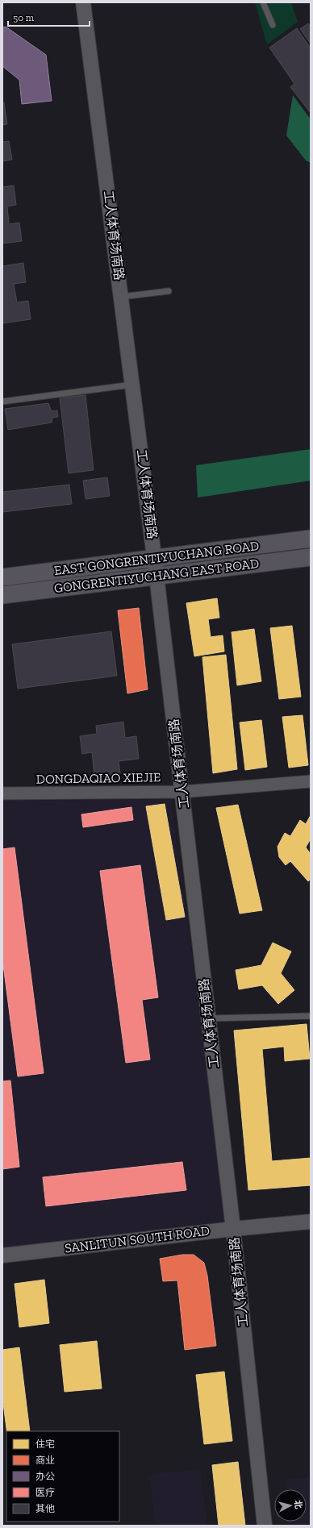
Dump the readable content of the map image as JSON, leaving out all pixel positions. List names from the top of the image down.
{
  "streets": {
    "main road": ["EAST GONGRENTIYUCHANG ROAD", "GONGRENTIYUCHANG EAST ROAD"],
    "street": ["工人体育场南路", "DONGDAQIAO XIEJIE", "SANLITUN SOUTH ROAD"]
  },
  "crossings": [
    ["工人体育场南路", "EAST GONGRENTIYUCHANG ROAD"],
    ["工人体育场南路", "GONGRENTIYUCHANG EAST ROAD"],
    ["工人体育场南路", "DONGDAQIAO XIEJIE"],
    ["工人体育场南路", "SANLITUN SOUTH ROAD"]
  ],
  "legend": [
    "住宅",
    "商业",
    "办公",
    "医疗",
    "其他"
  ],
  "scale_bar": "50 m",
  "north": "right"
}
